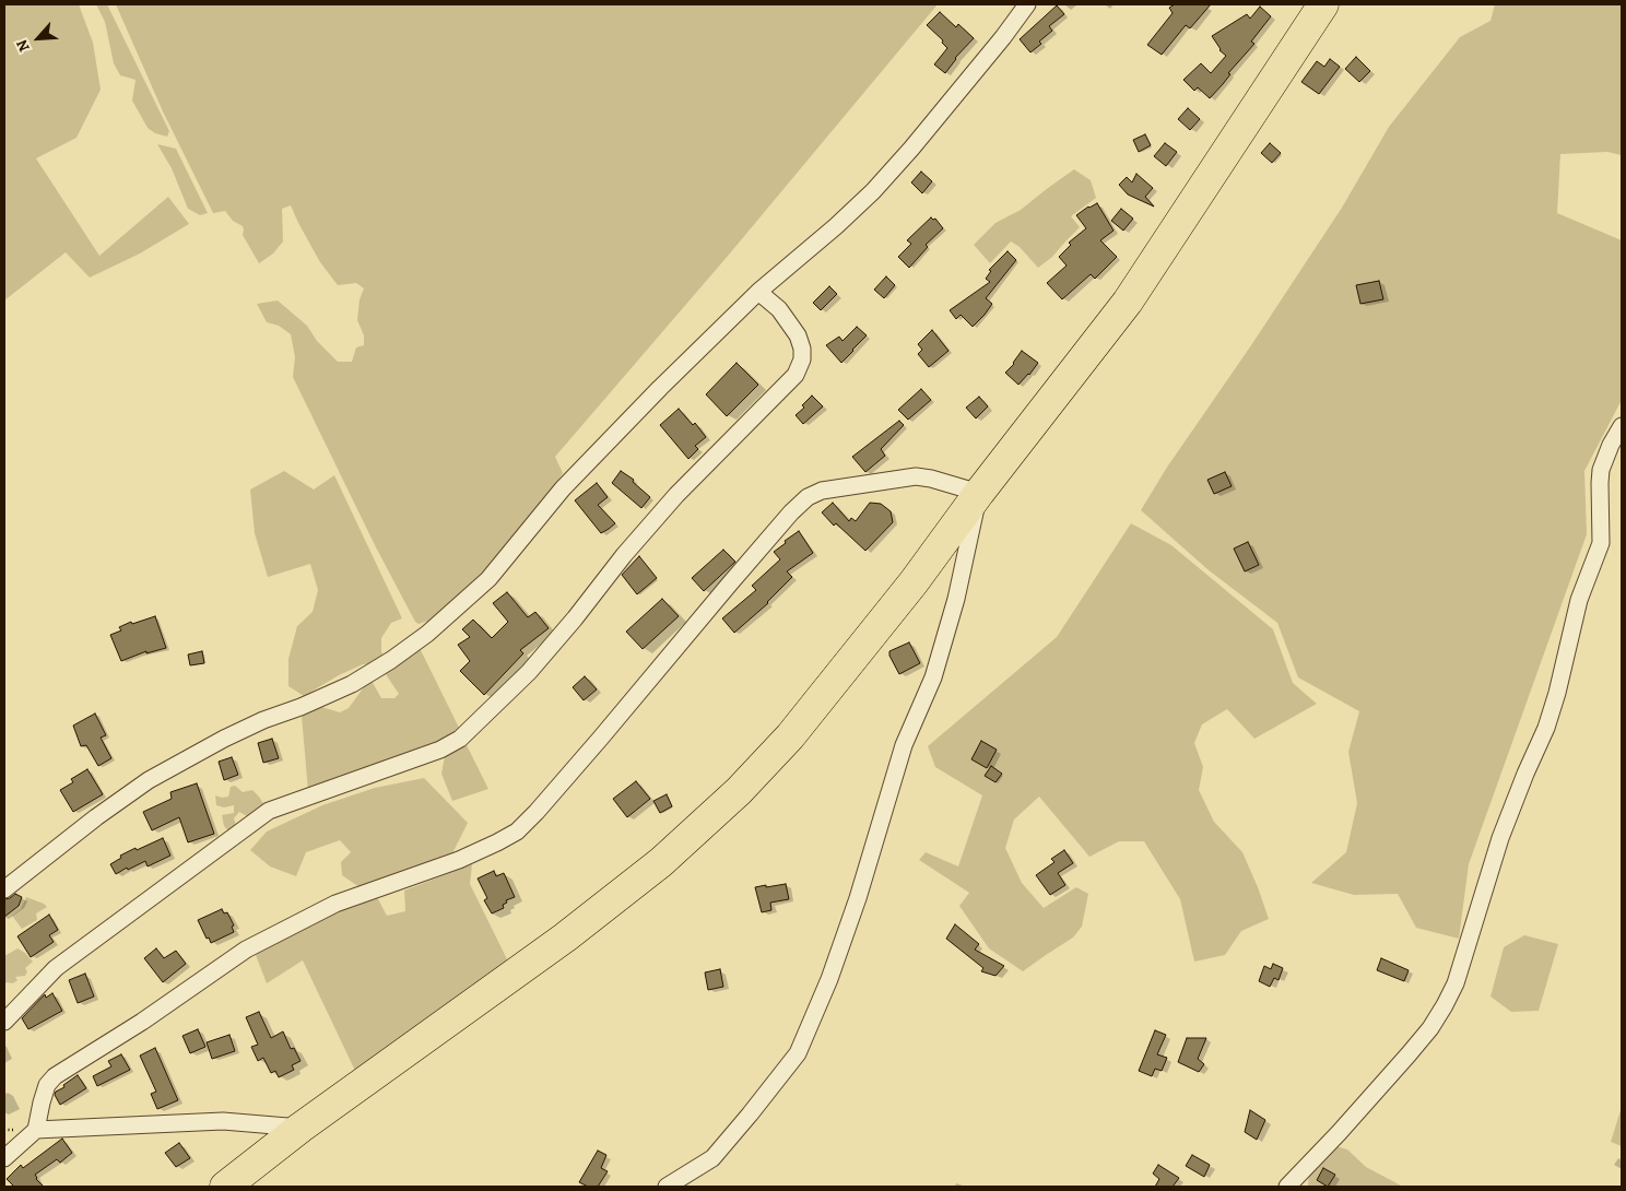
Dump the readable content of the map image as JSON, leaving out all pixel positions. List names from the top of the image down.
{
  "north": "bottom left"
}
